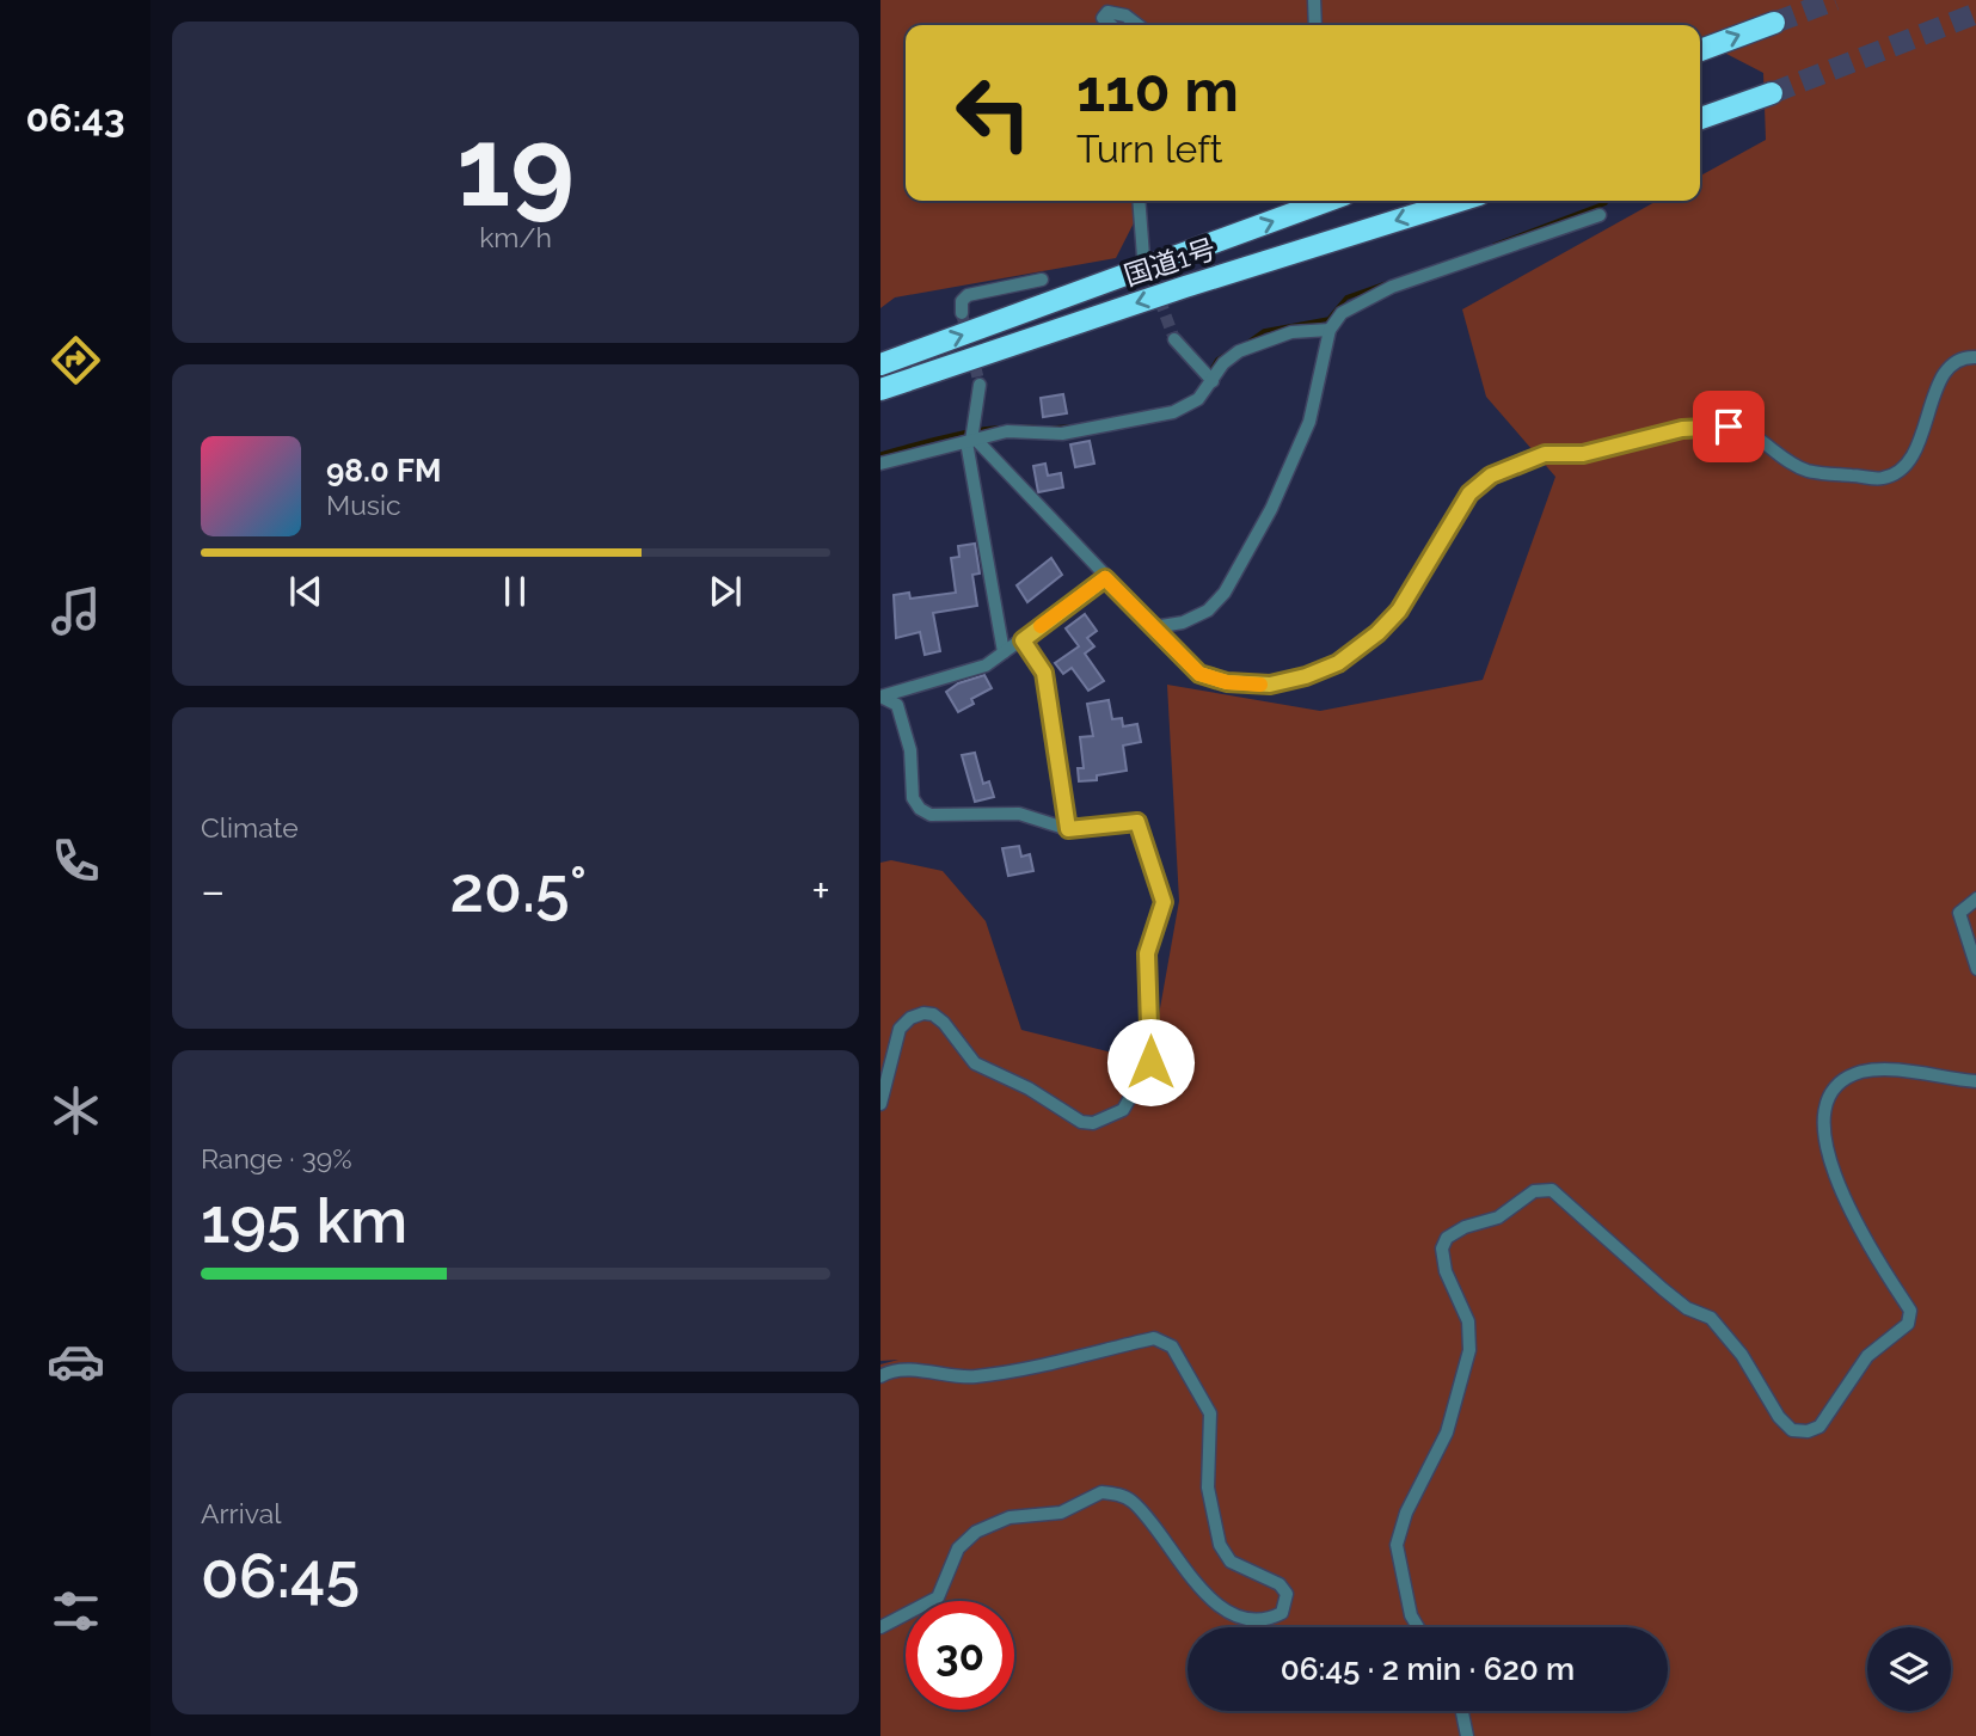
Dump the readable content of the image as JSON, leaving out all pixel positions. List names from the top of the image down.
{
  "streets": {
    "highway": ["国道1号"]
  },
  "page": {
    "tabs": "06:43",
    "tile": [
      ["19", "km/h"],
      "Climate",
      ["Range · 39%", "195 km"],
      ["Arrival", "06:45"]
    ],
    "turn": ["110 m", "Turn left"],
    "song": ["98.0 FM", "Music"],
    "heat": ["−", "20.5°", "+"],
    "limit": "30",
    "trip": "06:45 · 2 min · 620 m"
  }
}
